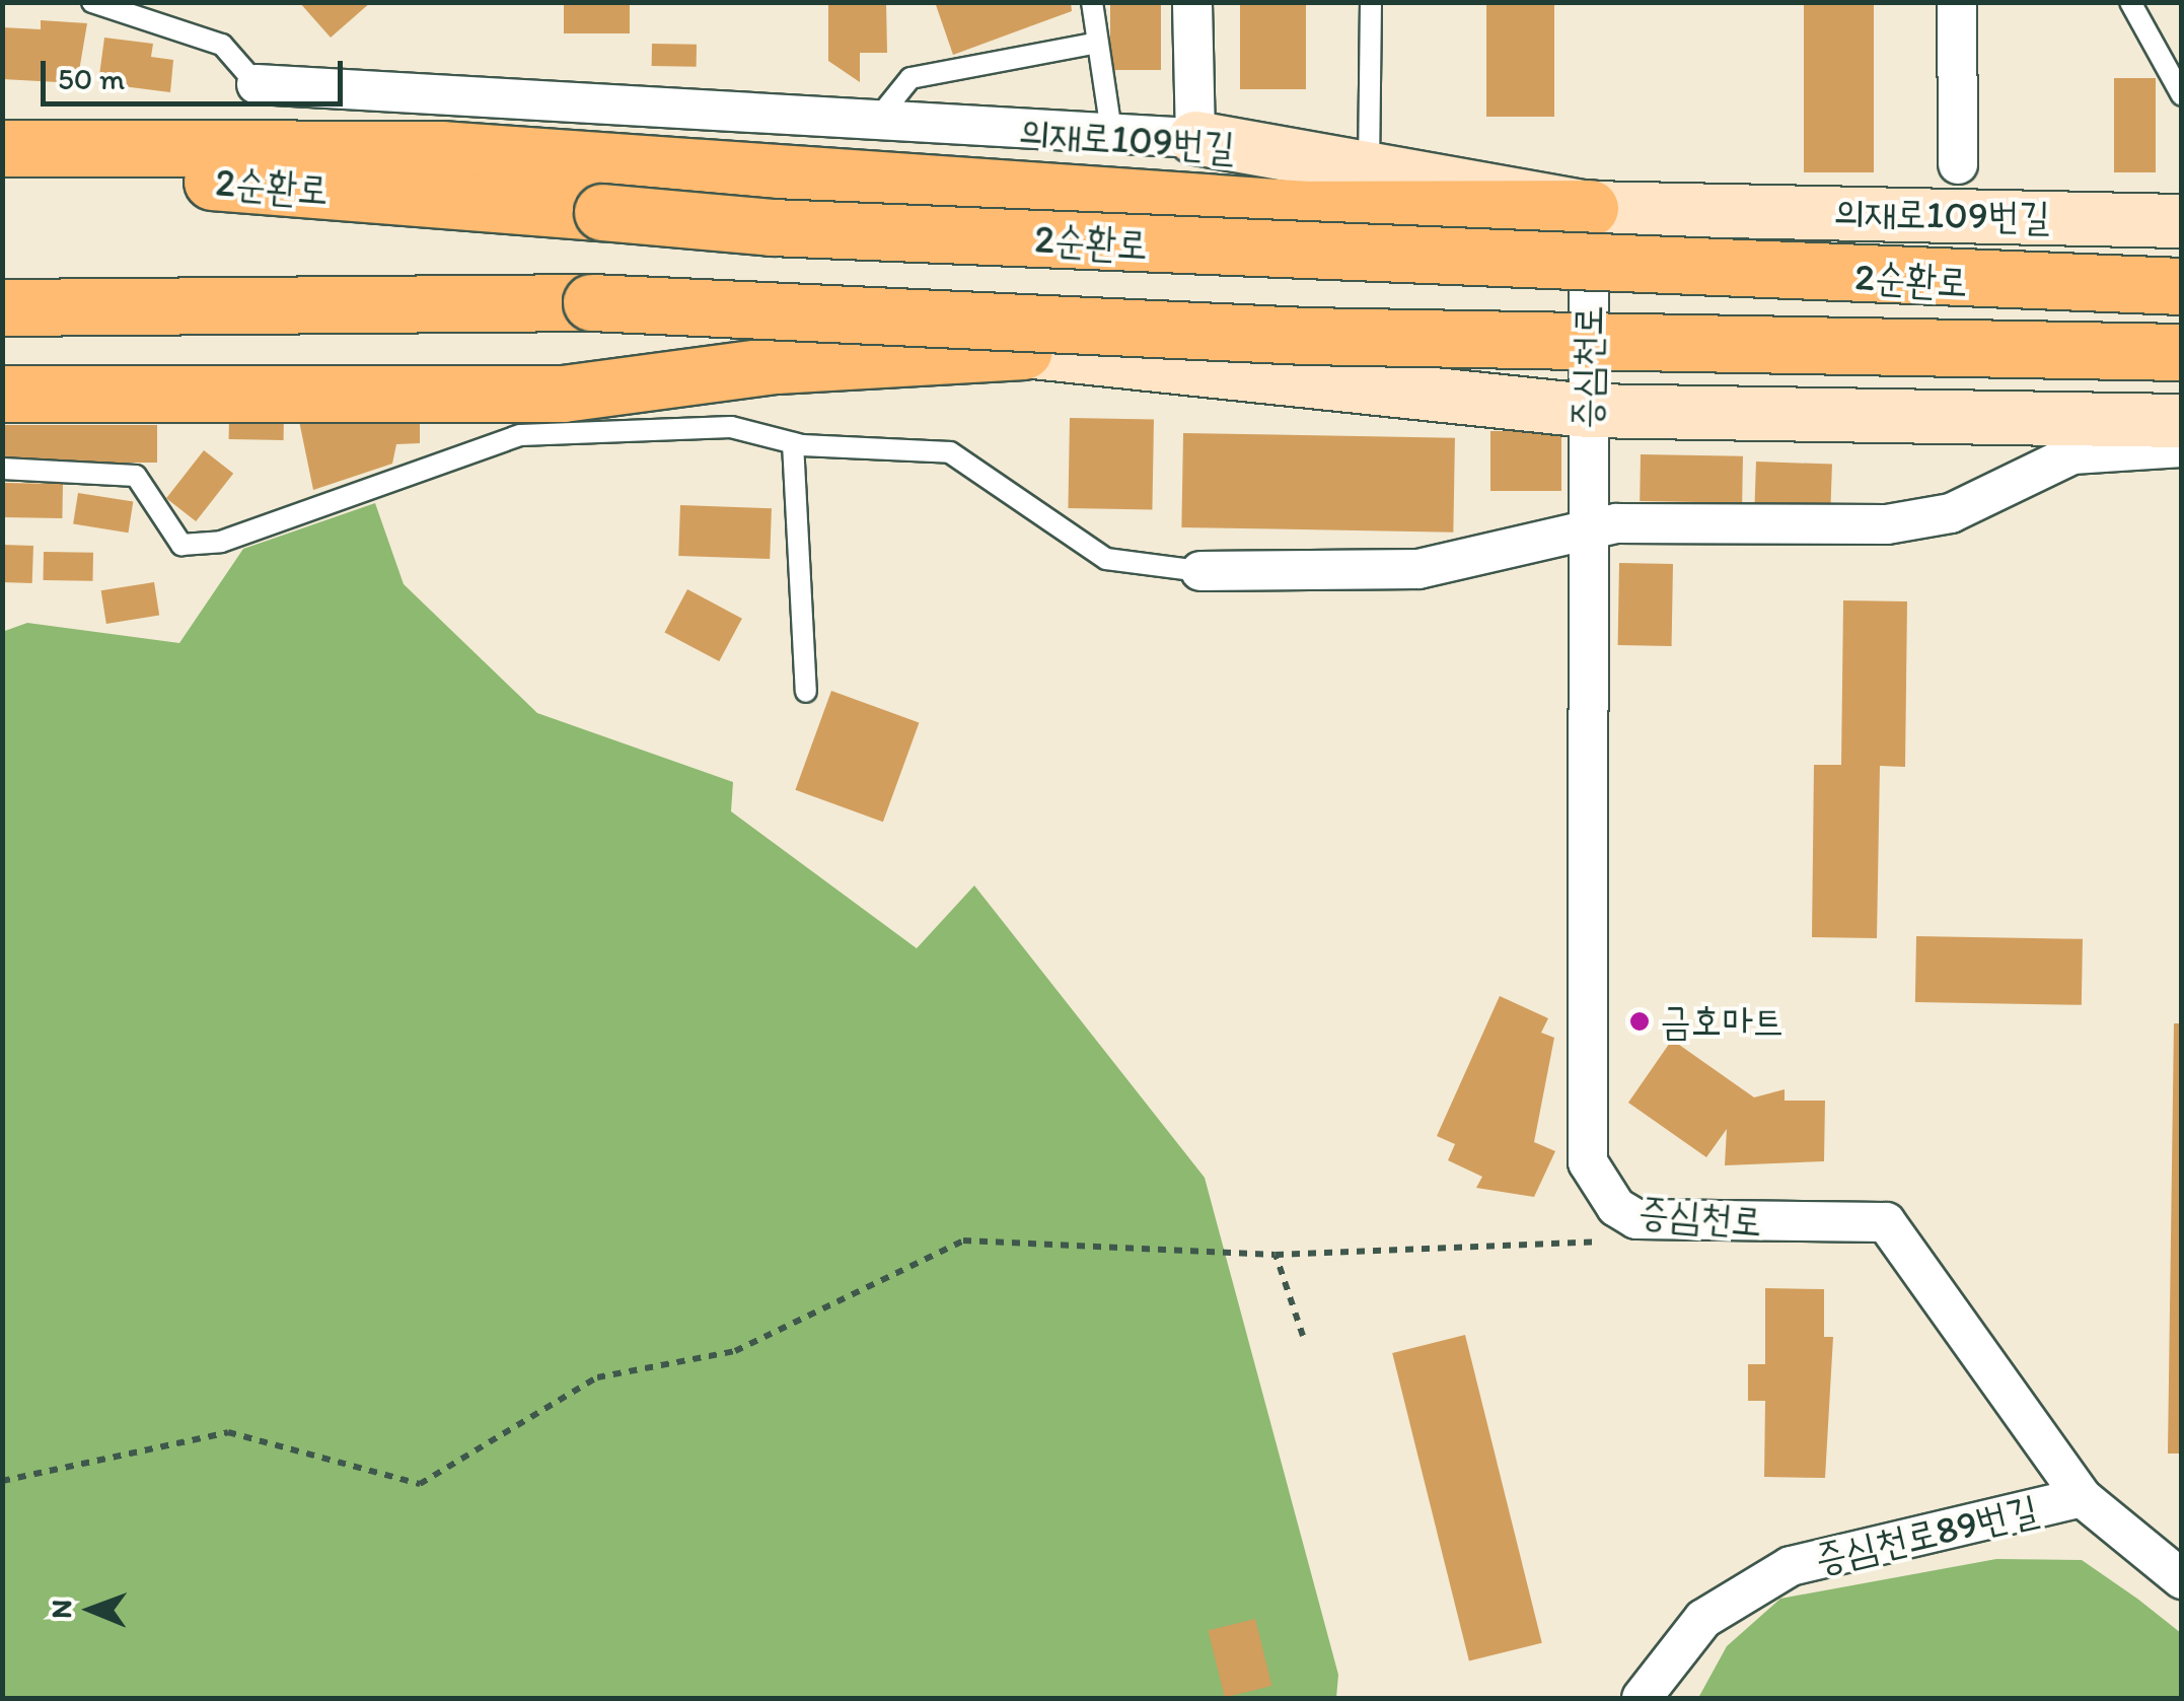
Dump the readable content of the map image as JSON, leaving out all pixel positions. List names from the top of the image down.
{
  "streets": {
    "highway": ["2순환로"],
    "street": ["의재로109번길", "증심천로", "증심천로89번길"]
  },
  "crossings": [
    ["의재로109번길", "증심천로"],
    ["증심천로", "증심천로89번길"]
  ],
  "places": ["금호마트"],
  "scale_bar": "50 m",
  "north": "left"
}
